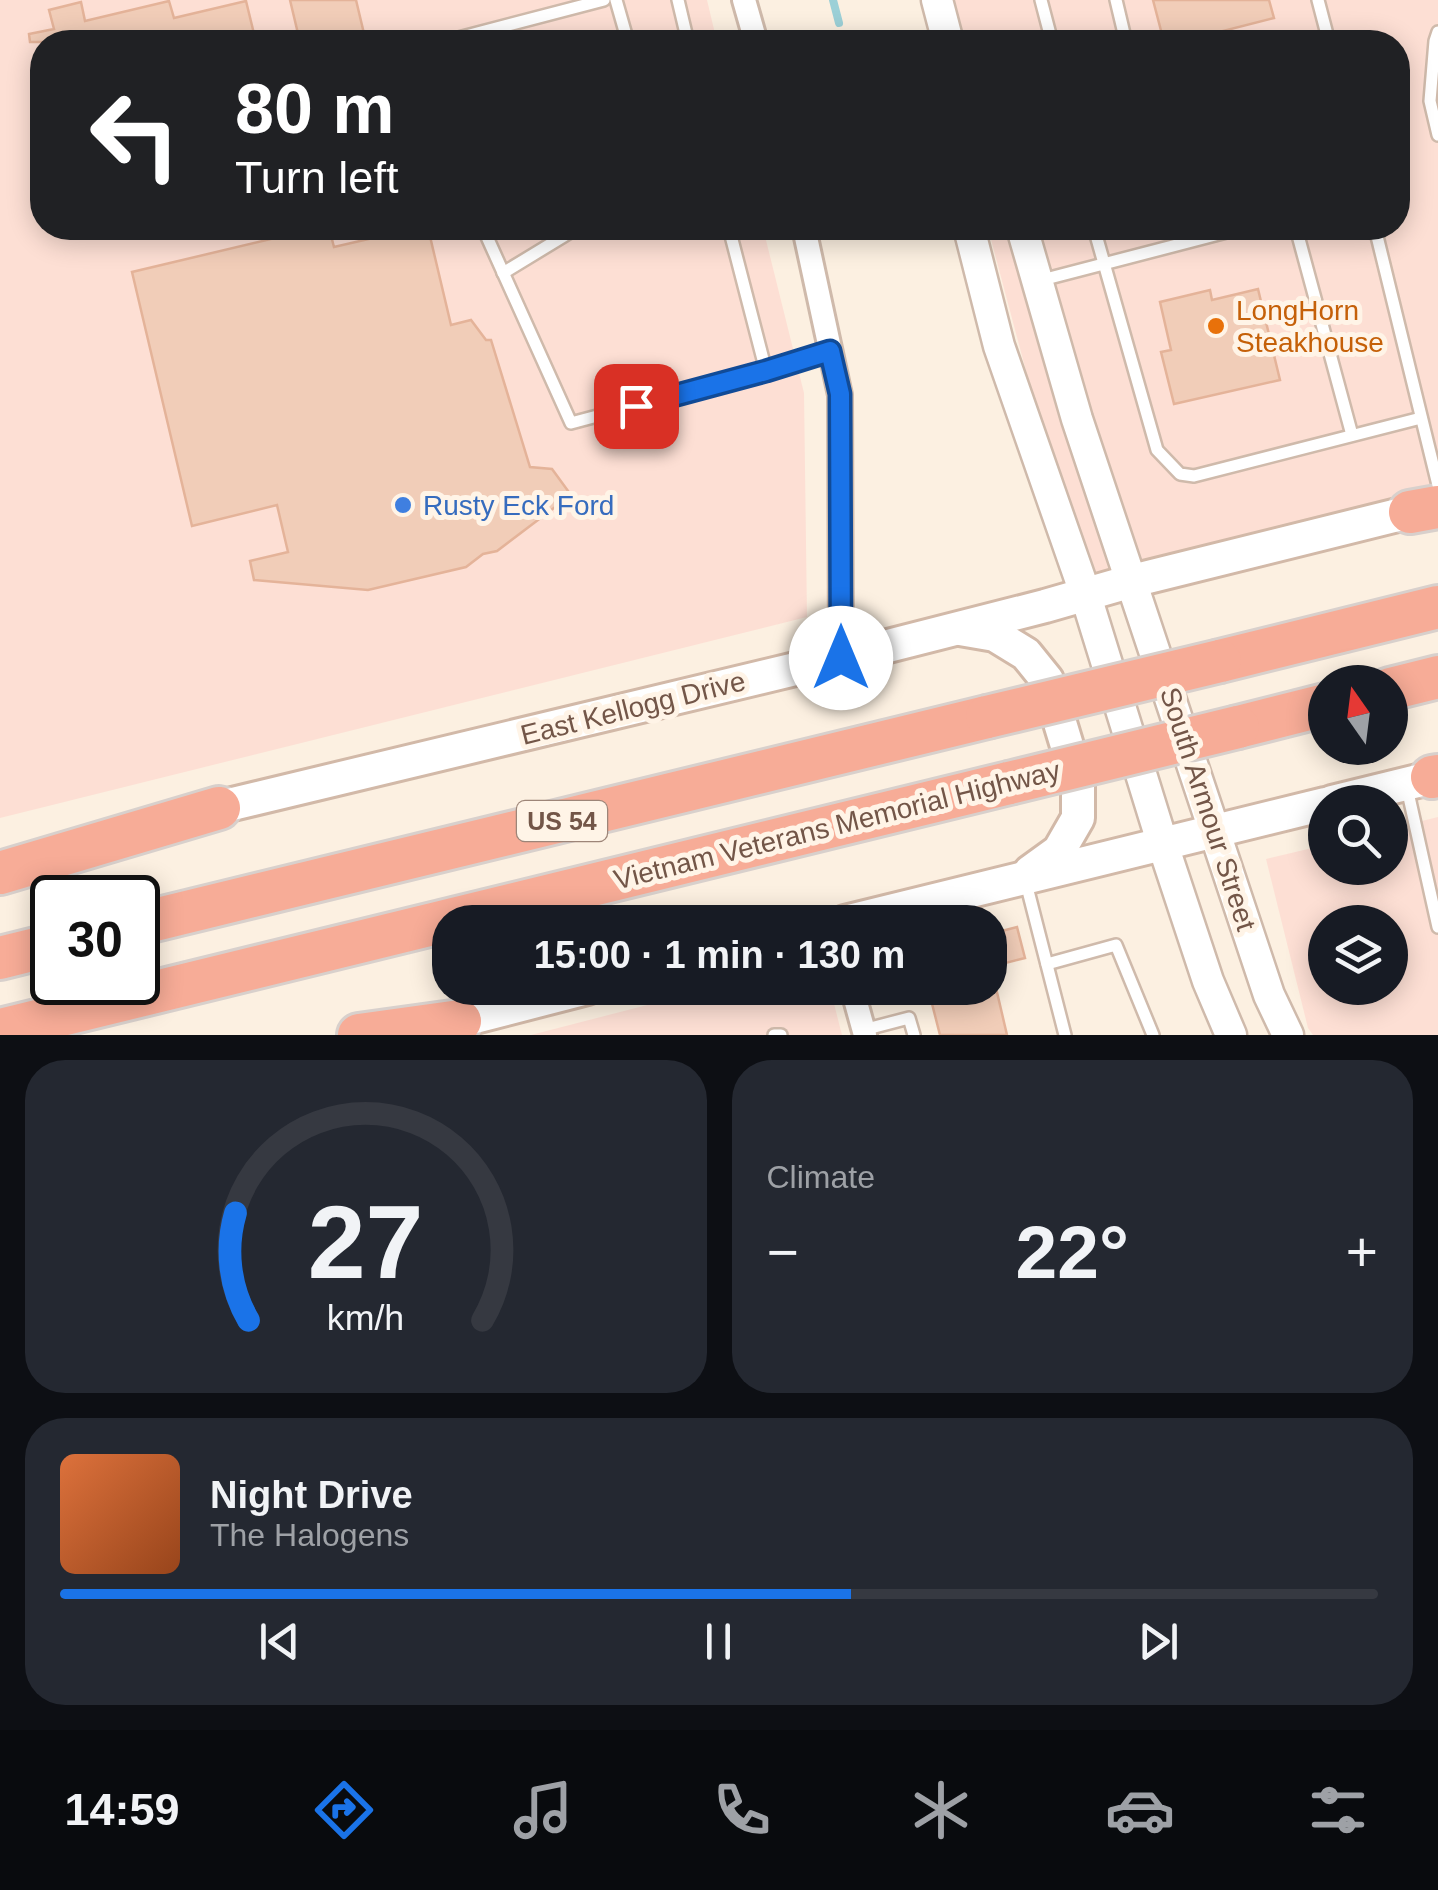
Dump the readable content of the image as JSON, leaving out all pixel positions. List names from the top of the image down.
{
  "streets": {
    "highway": ["US 54", "Vietnam Veterans Memorial Highway"],
    "main road": ["East Kellogg Drive"],
    "street": ["South Armour Street"]
  },
  "crossings": [
    ["East Kellogg Drive", "South Armour Street"]
  ],
  "places": ["LongHorn Steakhouse", "Rusty Eck Ford"],
  "north": "top",
  "page": {
    "turn": ["80 m", "Turn left"],
    "limit": "30",
    "trip": "15:00 · 1 min · 130 m",
    "tile": "Climate",
    "heat": ["−", "22°", "+"],
    "song": ["Night Drive", "The Halogens"],
    "tabs": "14:59",
    "gauge": ["27", "km/h"]
  }
}
